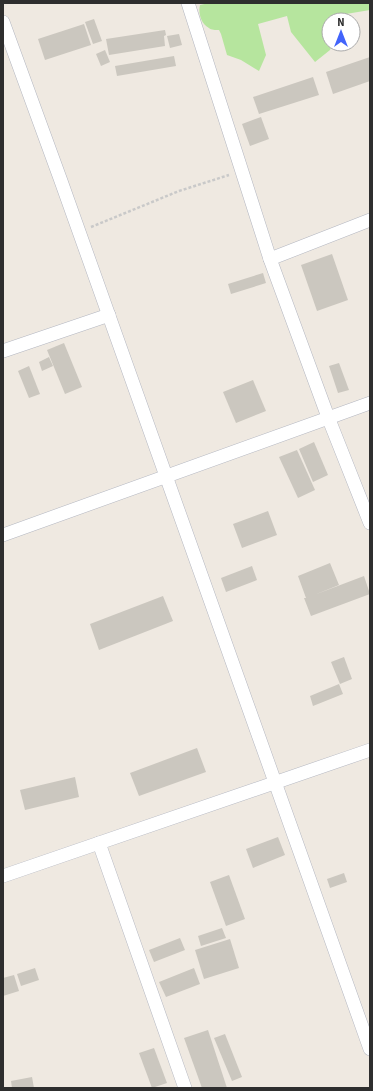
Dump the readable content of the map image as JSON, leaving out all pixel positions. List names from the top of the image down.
{
  "north": "top"
}
